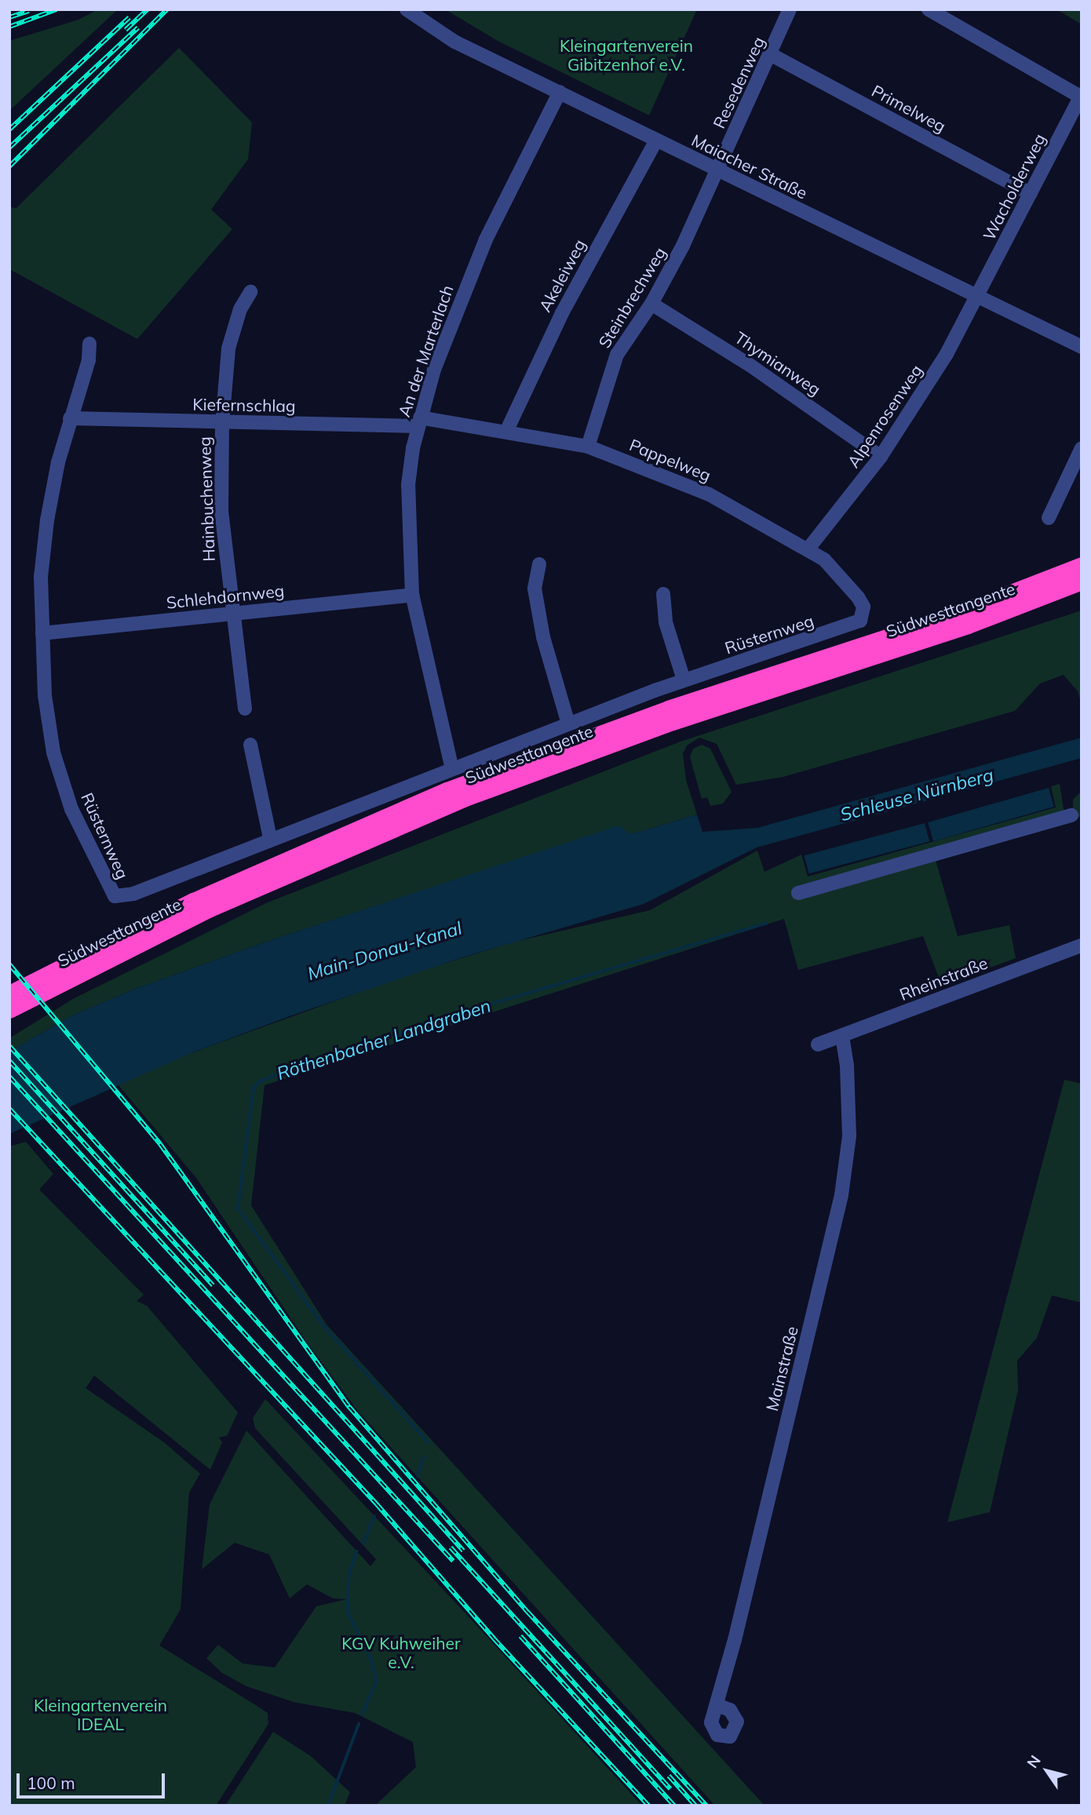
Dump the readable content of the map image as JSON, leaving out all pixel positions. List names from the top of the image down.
{
  "streets": {
    "highway": ["Südwesttangente"],
    "street": [
      "Resedenweg",
      "Primelweg",
      "Maiacher Straße",
      "Wacholderweg",
      "Akeleiweg",
      "Steinbrechweg",
      "An der Marterlach",
      "Thymianweg",
      "Kiefernschlag",
      "Alpenrosenweg",
      "Pappelweg",
      "Hainbuchenweg",
      "Schlehdornweg",
      "Rüsternweg",
      "Rheinstraße",
      "Mainstraße"
    ]
  },
  "crossings": [
    ["Resedenweg", "Primelweg"],
    ["Resedenweg", "Maiacher Straße"],
    ["Resedenweg", "Steinbrechweg"],
    ["Primelweg", "Wacholderweg"],
    ["Maiacher Straße", "Wacholderweg"],
    ["Maiacher Straße", "Akeleiweg"],
    ["Maiacher Straße", "Steinbrechweg"],
    ["Maiacher Straße", "An der Marterlach"],
    ["Maiacher Straße", "Alpenrosenweg"],
    ["Wacholderweg", "Alpenrosenweg"],
    ["Akeleiweg", "Pappelweg"],
    ["Steinbrechweg", "Thymianweg"],
    ["Steinbrechweg", "Pappelweg"],
    ["An der Marterlach", "Kiefernschlag"],
    ["An der Marterlach", "Pappelweg"],
    ["An der Marterlach", "Schlehdornweg"],
    ["An der Marterlach", "Rüsternweg"],
    ["Thymianweg", "Alpenrosenweg"],
    ["Kiefernschlag", "Pappelweg"],
    ["Kiefernschlag", "Hainbuchenweg"],
    ["Kiefernschlag", "Rüsternweg"],
    ["Alpenrosenweg", "Pappelweg"],
    ["Pappelweg", "Rüsternweg"],
    ["Hainbuchenweg", "Schlehdornweg"],
    ["Schlehdornweg", "Rüsternweg"],
    ["Rheinstraße", "Mainstraße"]
  ],
  "water": ["Schleuse Nürnberg", "Main-Donau-Kanal", "Röthenbacher Landgraben"],
  "parks": ["Kleingartenverein Gibitzenhof e.V.", "KGV Kuhweiher e.V.", "Kleingartenverein IDEAL"],
  "scale_bar": "100 m",
  "north": "top left"
}
